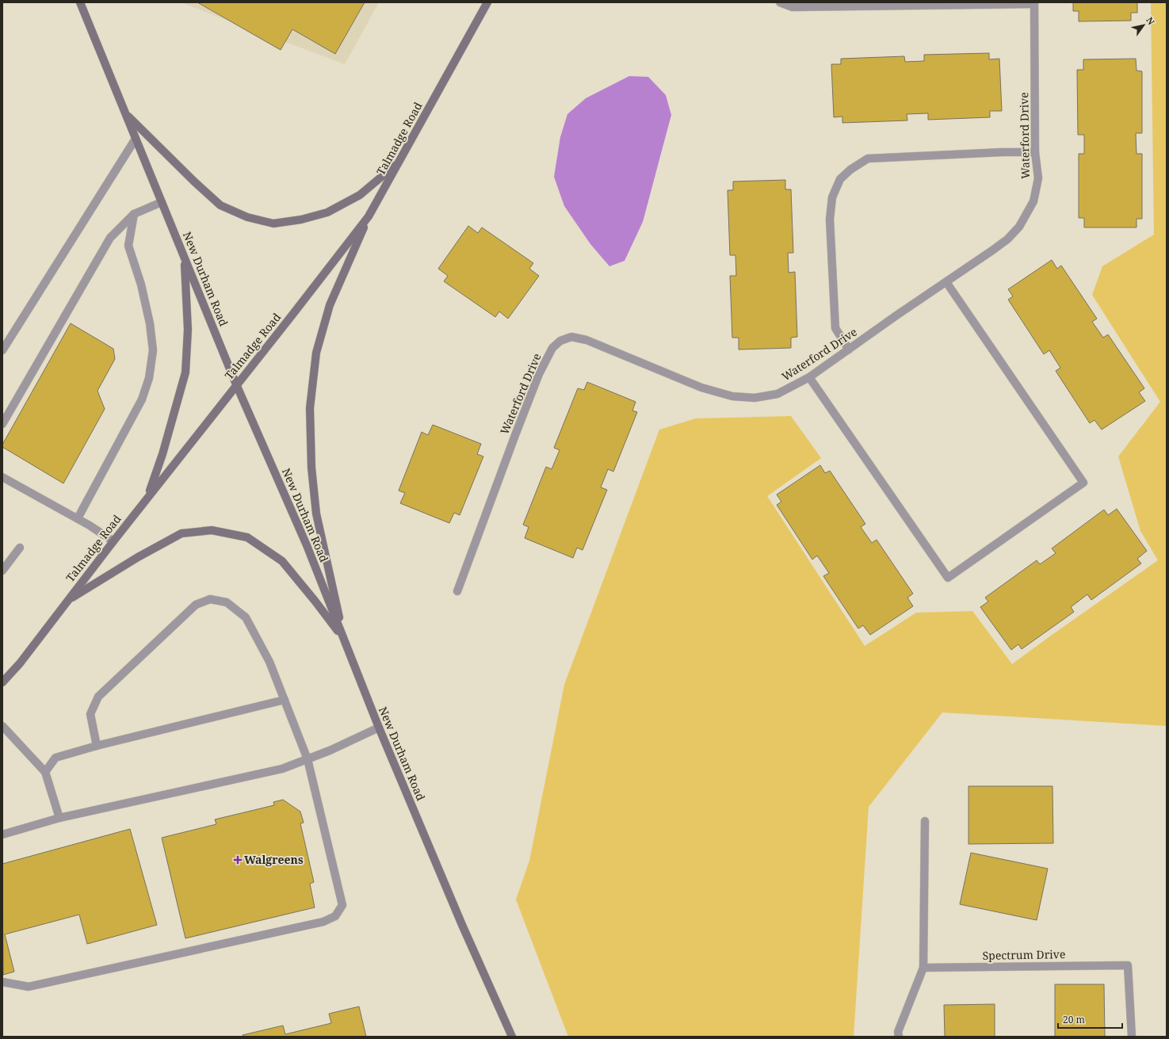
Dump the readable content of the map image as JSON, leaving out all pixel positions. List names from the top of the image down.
{
  "streets": {
    "street": [
      "Waterford Drive",
      "Talmadge Road",
      "New Durham Road",
      "Spectrum Drive"
    ]
  },
  "crossings": [
    ["Talmadge Road", "New Durham Road"]
  ],
  "places": {
    "health": ["Walgreens"]
  },
  "scale_bar": "20 m",
  "north": "top right"
}
